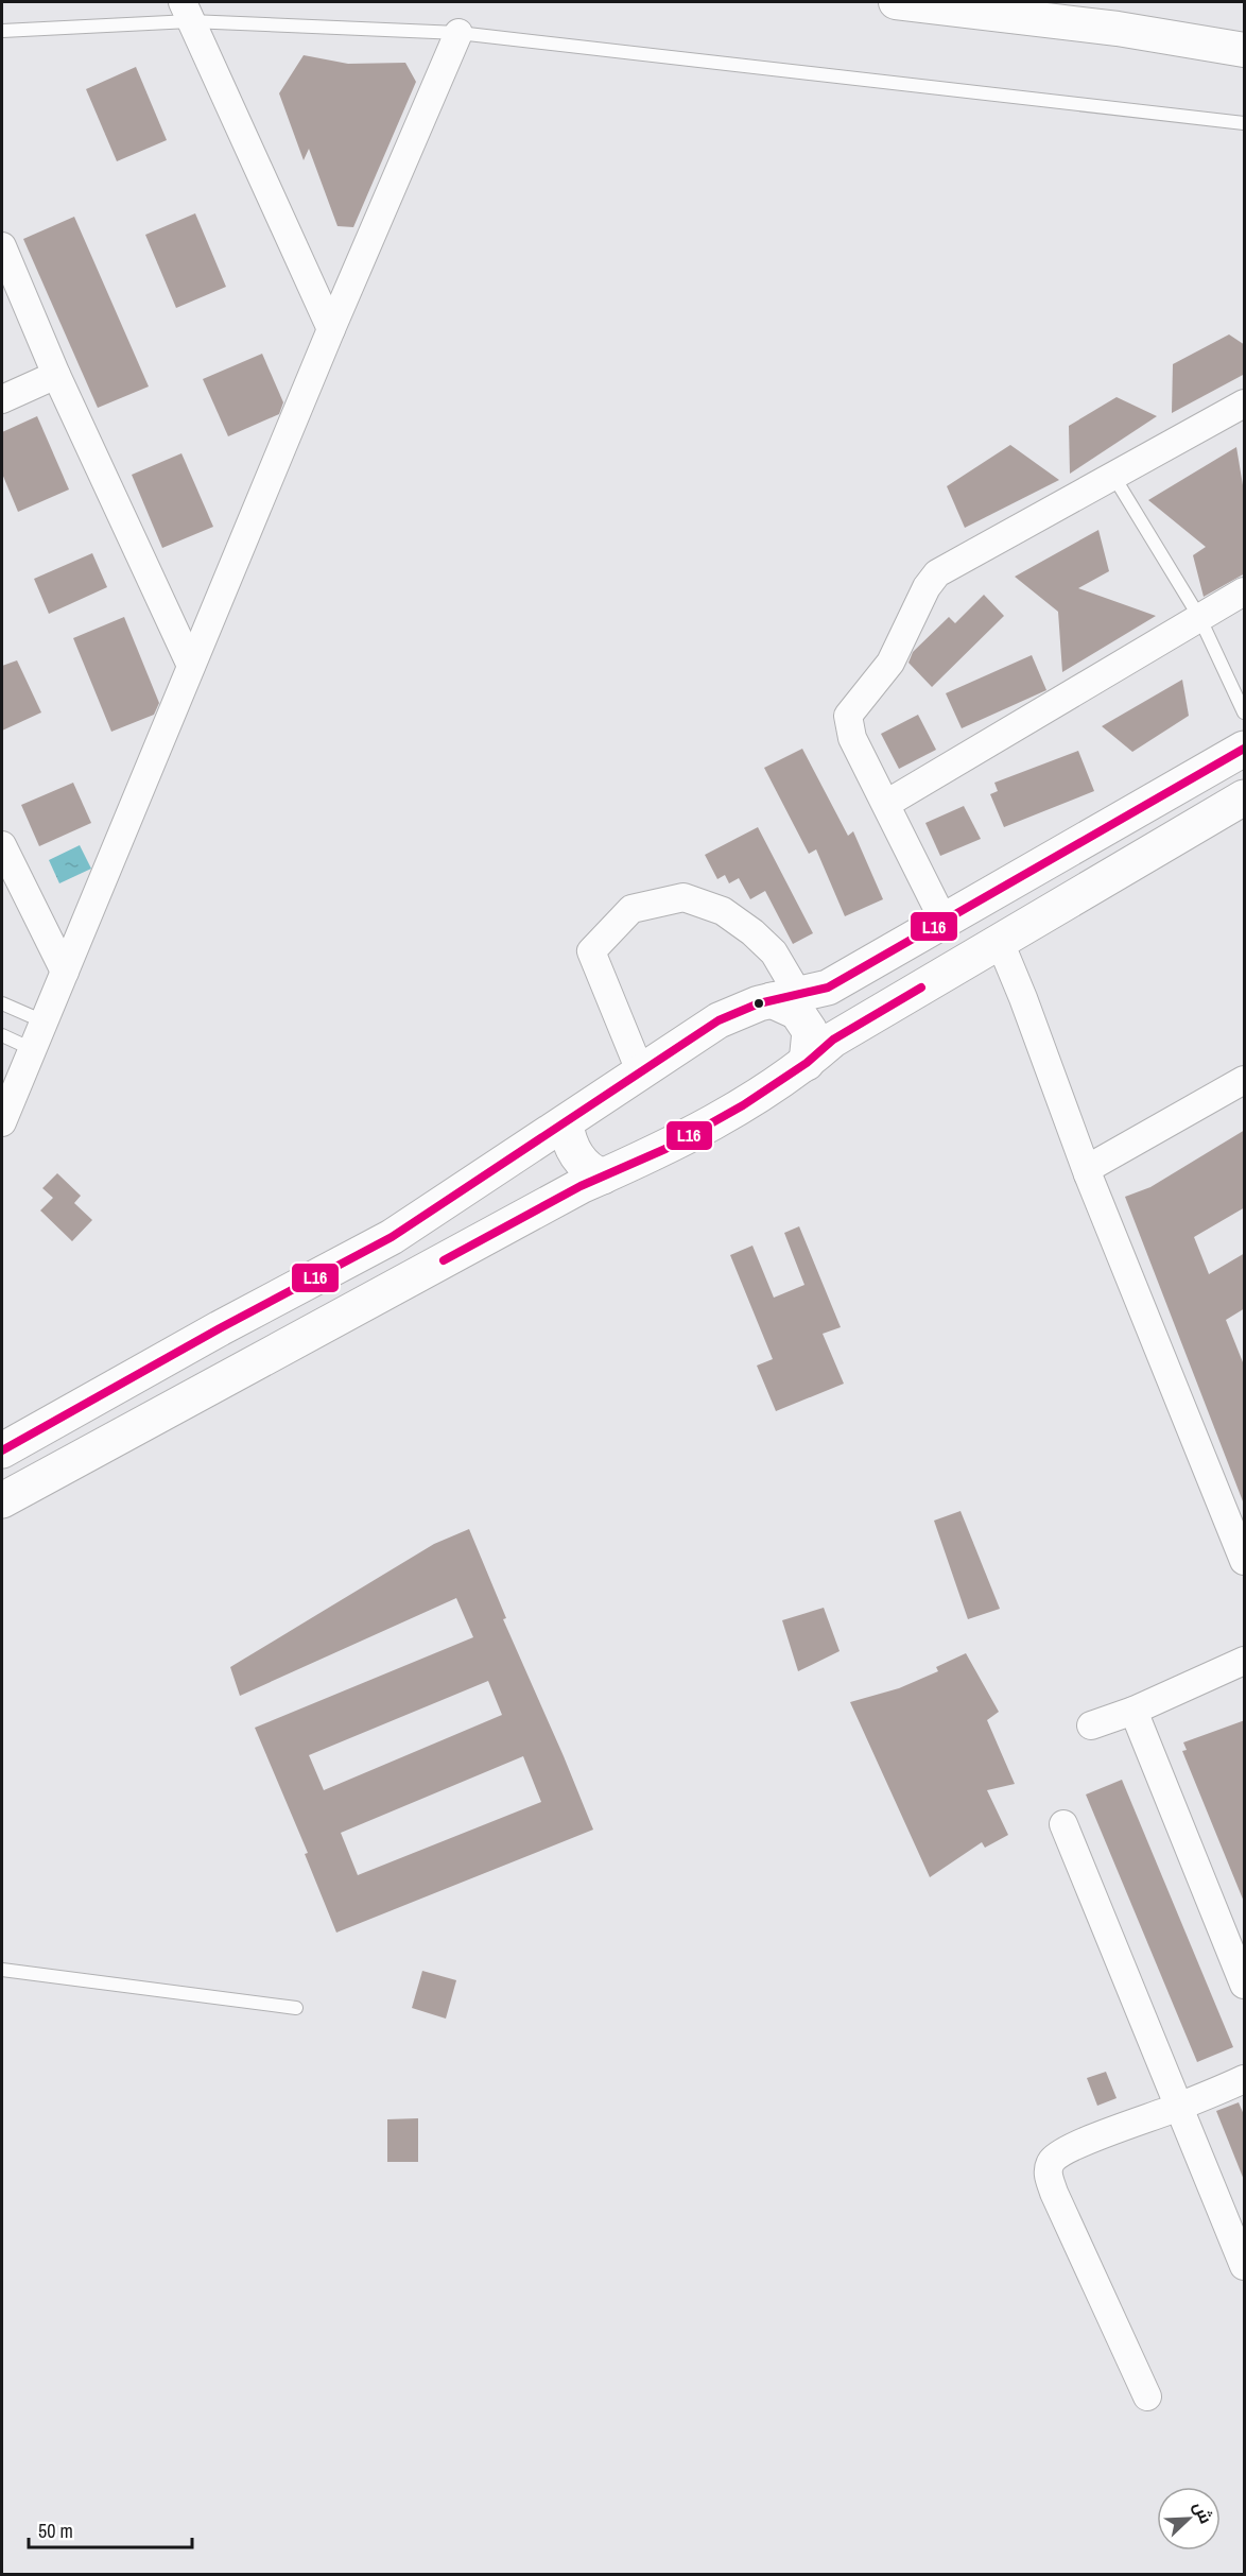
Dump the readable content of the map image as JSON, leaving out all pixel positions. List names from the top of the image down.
{
  "lines": ["transit line L16"],
  "scale_bar": "50 m",
  "north": "top right"
}
